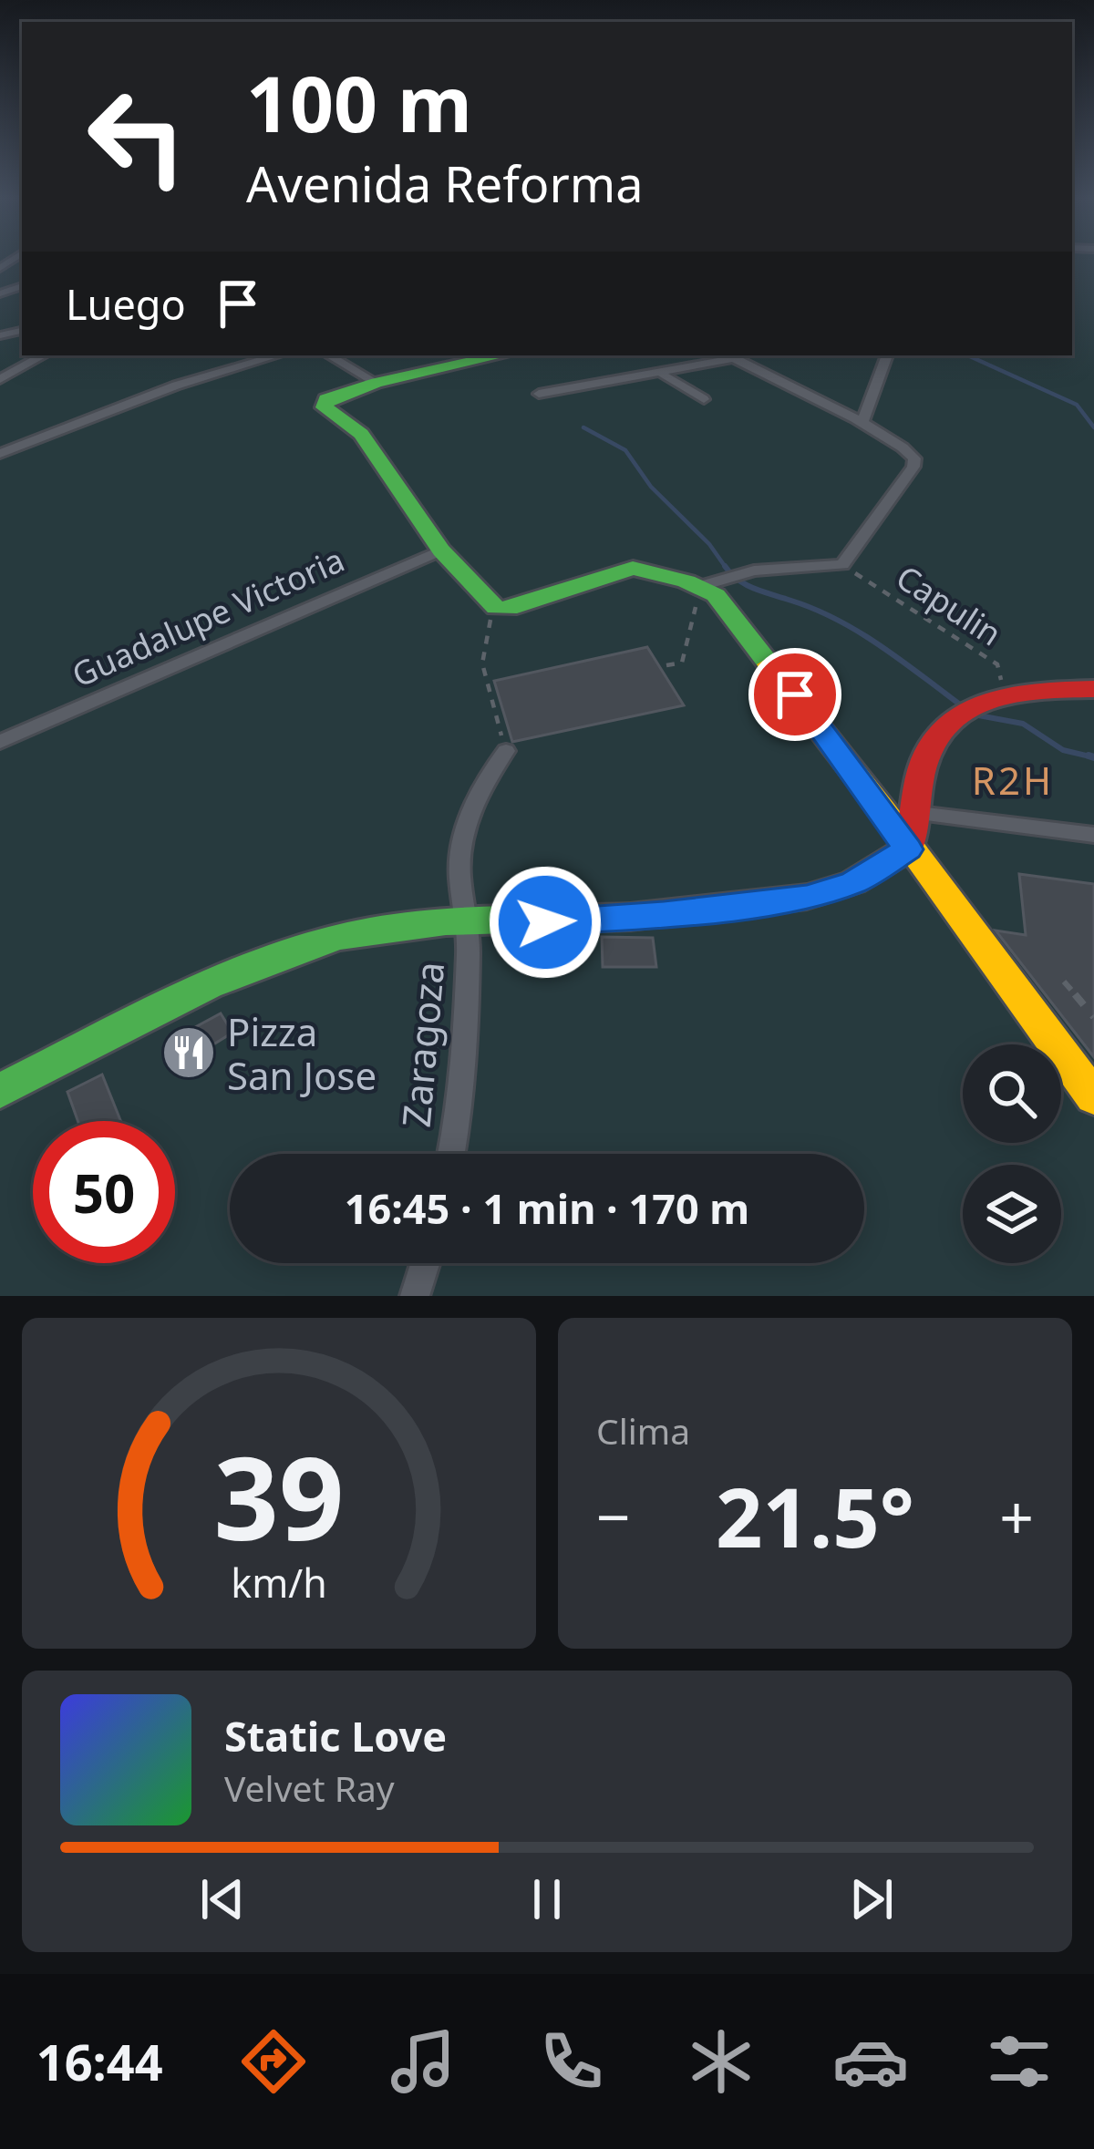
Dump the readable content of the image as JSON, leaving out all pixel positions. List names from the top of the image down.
{
  "streets": {
    "street": ["Guadalupe Victoria", "Zaragoza"],
    "path": ["Capulin"]
  },
  "districts": ["R2H"],
  "places": {
    "restaurant": ["Pizza San Jose"]
  },
  "page": {
    "turn": ["100 m", "Avenida Reforma"],
    "then": "Luego",
    "limit": "50",
    "trip": "16:45 · 1 min · 170 m",
    "tile": "Clima",
    "heat": ["−", "21.5°", "+"],
    "song": ["Static Love", "Velvet Ray"],
    "tabs": "16:44",
    "gauge": ["39", "km/h"]
  }
}
